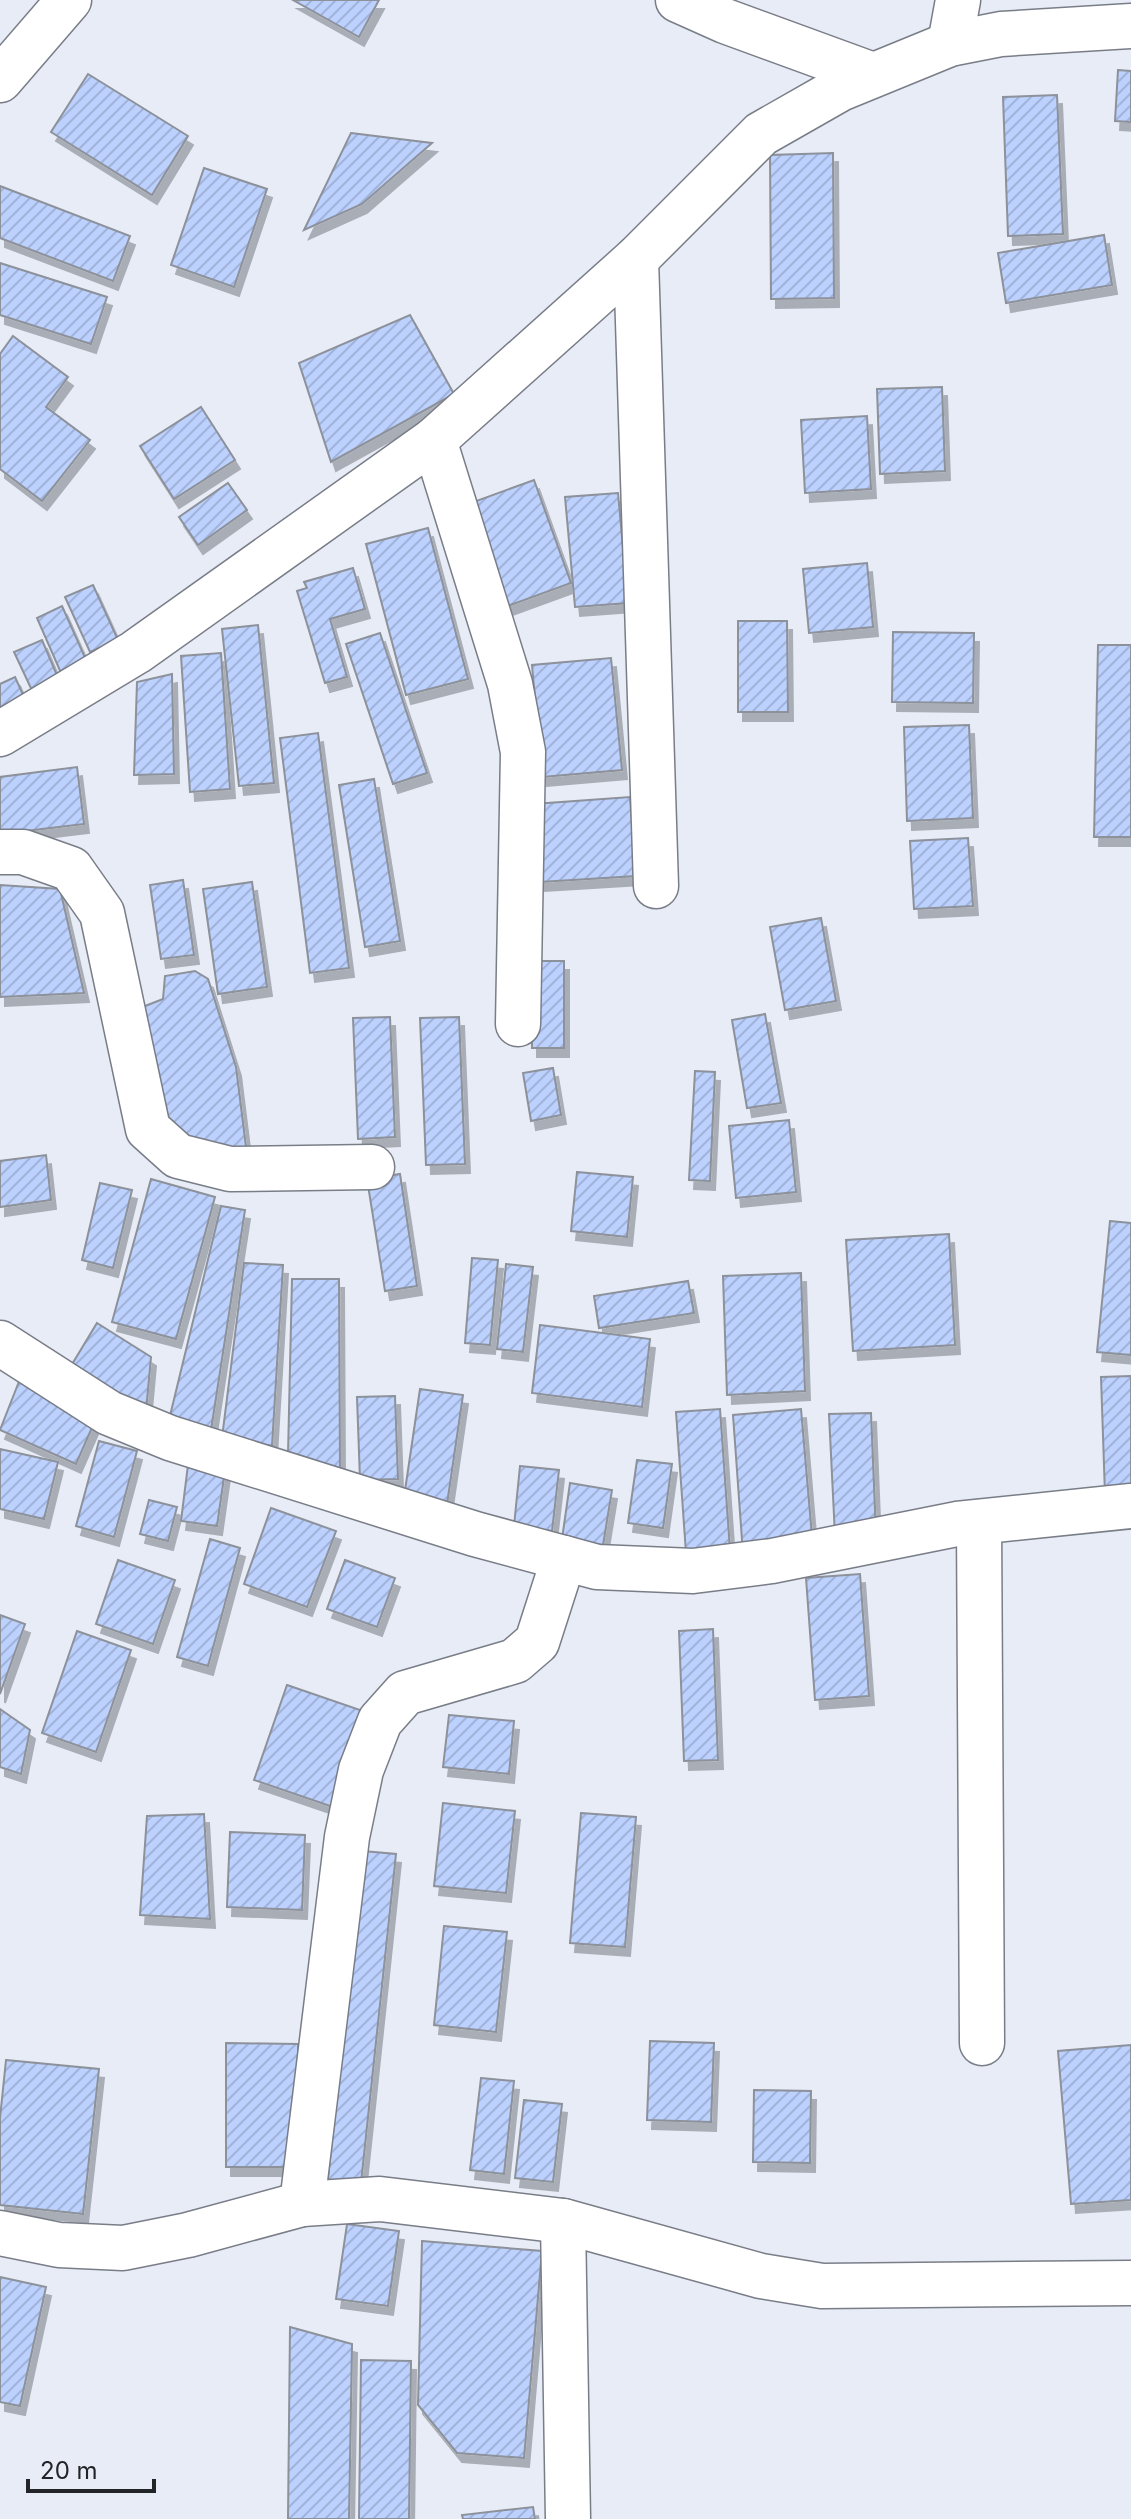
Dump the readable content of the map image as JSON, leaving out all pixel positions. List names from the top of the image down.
{
  "scale_bar": "20 m"
}
